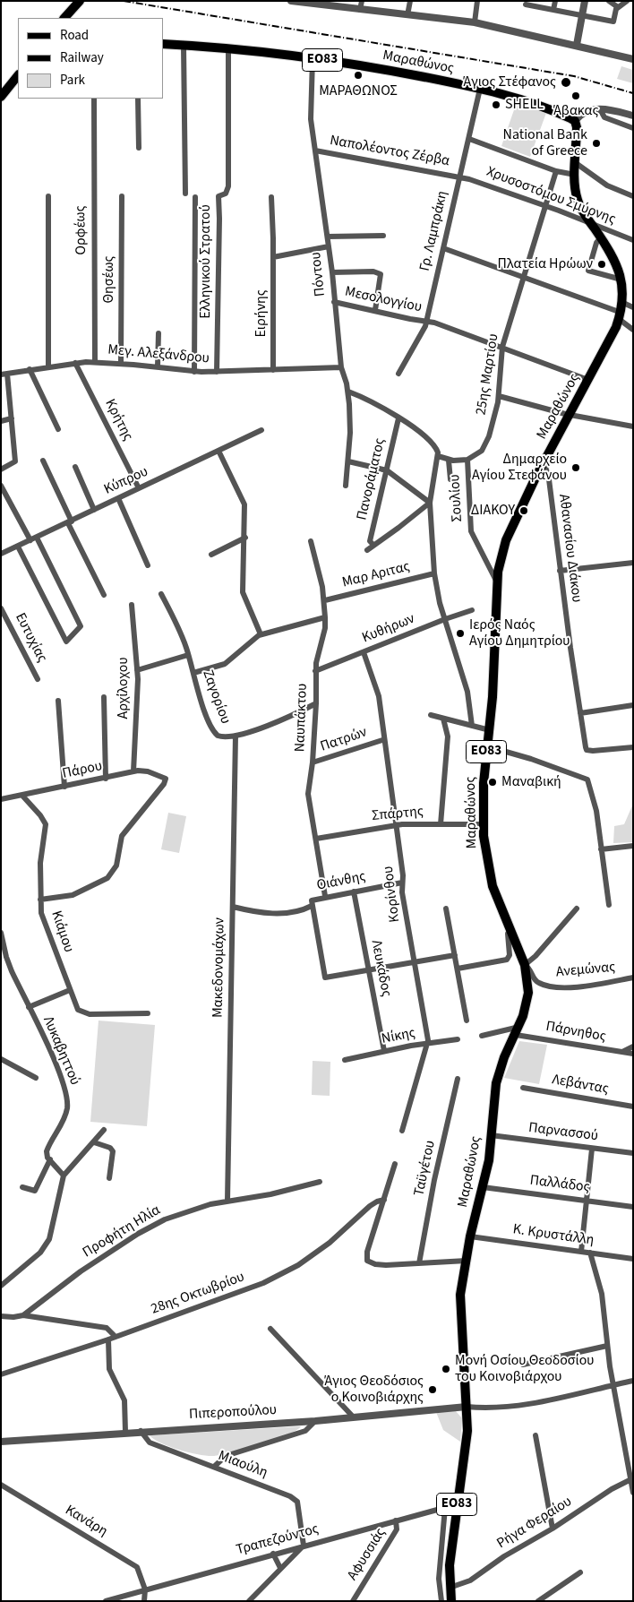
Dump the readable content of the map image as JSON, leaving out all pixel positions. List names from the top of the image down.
{
  "streets": {
    "main road": ["ΕΟ83", "Μαραθώνος"],
    "street": [
      "Ναπολέοντος Ζέρβα",
      "Χρυσοστόμου Σμύρνης",
      "Ορφέως",
      "Γρ. Λαμπράκη",
      "Ελληνικού Στρατού",
      "Πόντου",
      "Θησέως",
      "Μεσολογγίου",
      "Ειρήνης",
      "Μεγ. Αλεξάνδρου",
      "25ης Μαρτίου",
      "Κρήτης",
      "Πανοράματος",
      "Κύπρου",
      "Σουλίου",
      "Αθανασίου Διάκου",
      "Μαρ Αριτας",
      "Κυθήρων",
      "Ευτυχίας",
      "Αρχίλοχου",
      "Ζαγορίου",
      "Ναυπάκτου",
      "Πατρών",
      "Πάρου",
      "Σπάρτης",
      "Οιάνθης",
      "Κορίνθου",
      "Κιάμου",
      "Μακεδονομάχων",
      "Λευκάδος",
      "Ανεμώνας",
      "Πάρνηθος",
      "Νίκης",
      "Λυκαβηττού",
      "Λεβάντας",
      "Παρνασσού",
      "Ταϋγέτου",
      "Παλλάδος",
      "Προφήτη Ηλία",
      "Κ. Κρυστάλλη",
      "28ης Οκτωβρίου",
      "Πιπεροπούλου",
      "Μιαούλη",
      "Κανάρη",
      "Ρήγα Φεραίου",
      "Τραπεζούντος",
      "Αφυσσιάς"
    ]
  },
  "crossings": [
    ["Μαραθώνος", "Γρ. Λαμπράκη"],
    ["Μαραθώνος", "Ελληνικού Στρατού"],
    ["Μαραθώνος", "Πόντου"],
    ["Μαραθώνος", "Μεσολογγίου"],
    ["Μαραθώνος", "Σουλίου"],
    ["Μαραθώνος", "Αθανασίου Διάκου"],
    ["Μαραθώνος", "Σπάρτης"],
    ["Μαραθώνος", "Ανεμώνας"],
    ["Μαραθώνος", "Πάρνηθος"],
    ["Μαραθώνος", "Παρνασσού"],
    ["Μαραθώνος", "Παλλάδος"],
    ["Μαραθώνος", "Κ. Κρυστάλλη"],
    ["Μαραθώνος", "Πιπεροπούλου"],
    ["Μαραθώνος", "Ρήγα Φεραίου"],
    ["Μαραθώνος", "Τραπεζούντος"],
    ["Ναπολέοντος Ζέρβα", "Χρυσοστόμου Σμύρνης"],
    ["Ναπολέοντος Ζέρβα", "Γρ. Λαμπράκη"],
    ["Ναπολέοντος Ζέρβα", "Πόντου"],
    ["Χρυσοστόμου Σμύρνης", "Γρ. Λαμπράκη"],
    ["Χρυσοστόμου Σμύρνης", "25ης Μαρτίου"],
    ["Ορφέως", "Μεγ. Αλεξάνδρου"],
    ["Γρ. Λαμπράκη", "Μεσολογγίου"],
    ["Ελληνικού Στρατού", "Μεγ. Αλεξάνδρου"],
    ["Πόντου", "Μεσολογγίου"],
    ["Πόντου", "Μεγ. Αλεξάνδρου"],
    ["Θησέως", "Μεγ. Αλεξάνδρου"],
    ["Μεσολογγίου", "25ης Μαρτίου"],
    ["Ειρήνης", "Μεγ. Αλεξάνδρου"],
    ["Μεγ. Αλεξάνδρου", "Κρήτης"],
    ["25ης Μαρτίου", "Σουλίου"],
    ["Κρήτης", "Κύπρου"],
    ["Μαρ Αριτας", "Ναυπάκτου"],
    ["Κυθήρων", "Ναυπάκτου"],
    ["Κυθήρων", "Κορίνθου"],
    ["Αρχίλοχου", "Πάρου"],
    ["Ζαγορίου", "Ναυπάκτου"],
    ["Ζαγορίου", "Μακεδονομάχων"],
    ["Ναυπάκτου", "Πατρών"],
    ["Ναυπάκτου", "Σπάρτης"],
    ["Ναυπάκτου", "Οιάνθης"],
    ["Πατρών", "Κορίνθου"],
    ["Πάρου", "Κιάμου"],
    ["Σπάρτης", "Κορίνθου"],
    ["Οιάνθης", "Κορίνθου"],
    ["Οιάνθης", "Μακεδονομάχων"],
    ["Οιάνθης", "Λευκάδος"],
    ["Κορίνθου", "Νίκης"],
    ["Μακεδονομάχων", "Προφήτη Ηλία"],
    ["Λευκάδος", "Νίκης"],
    ["Πιπεροπούλου", "Μιαούλη"],
    ["Μιαούλη", "Τραπεζούντος"],
    ["Κανάρη", "Τραπεζούντος"],
    ["Τραπεζούντος", "Αφυσσιάς"]
  ],
  "places": [
    "ΜΑΡΑΘΩΝΟΣ",
    "Άγιος Στέφανος",
    "Άβακας",
    "SHELL",
    "National Bank of Greece",
    "Πλατεία Ηρώων",
    "Δημαρχείο Αγίου Στεφάνου",
    "ΔΙΑΚΟΥ",
    "Ιερός Ναός Αγίου Δημητρίου",
    "Μαναβική",
    "Μονή Οσίου Θεοδοσίου του Κοινοβιάρχου",
    "Άγιος Θεοδόσιος ο Κοινοβιάρχης"
  ],
  "legend": ["Road", "Railway", "Park"]
}
